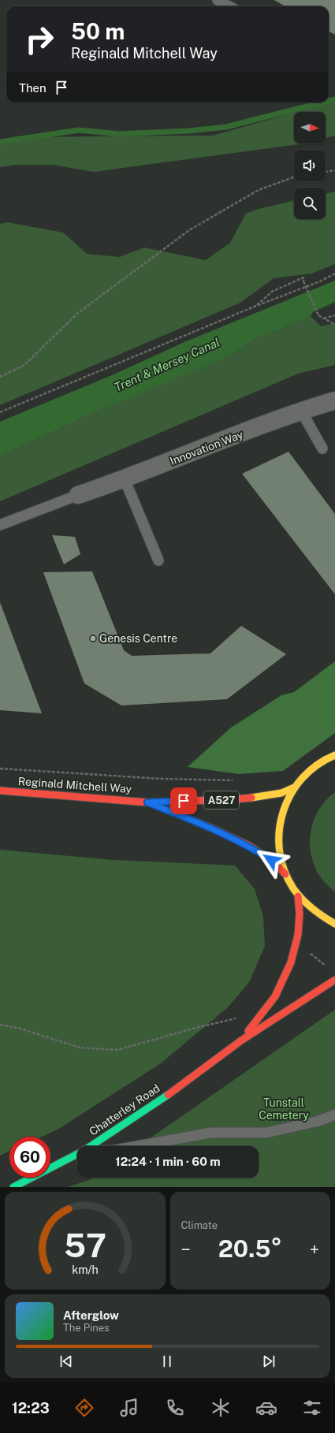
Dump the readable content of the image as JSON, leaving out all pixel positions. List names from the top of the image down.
{
  "streets": {
    "main road": ["Reginald Mitchell Way", "A527", "Chatterley Road"],
    "street": ["Innovation Way"]
  },
  "crossings": [
    ["Reginald Mitchell Way", "A527"],
    ["A527", "Chatterley Road"]
  ],
  "water": ["Trent & Mersey Canal"],
  "parks": ["Tunstall Cemetery"],
  "places": ["Genesis Centre"],
  "north": "right",
  "page": {
    "turn": ["50 m", "Reginald Mitchell Way"],
    "then": "Then",
    "limit": "60",
    "trip": "12:24 · 1 min · 60 m",
    "tile": "Climate",
    "heat": ["−", "20.5°", "+"],
    "song": ["Afterglow", "The Pines"],
    "tabs": "12:23",
    "gauge": ["57", "km/h"]
  }
}
